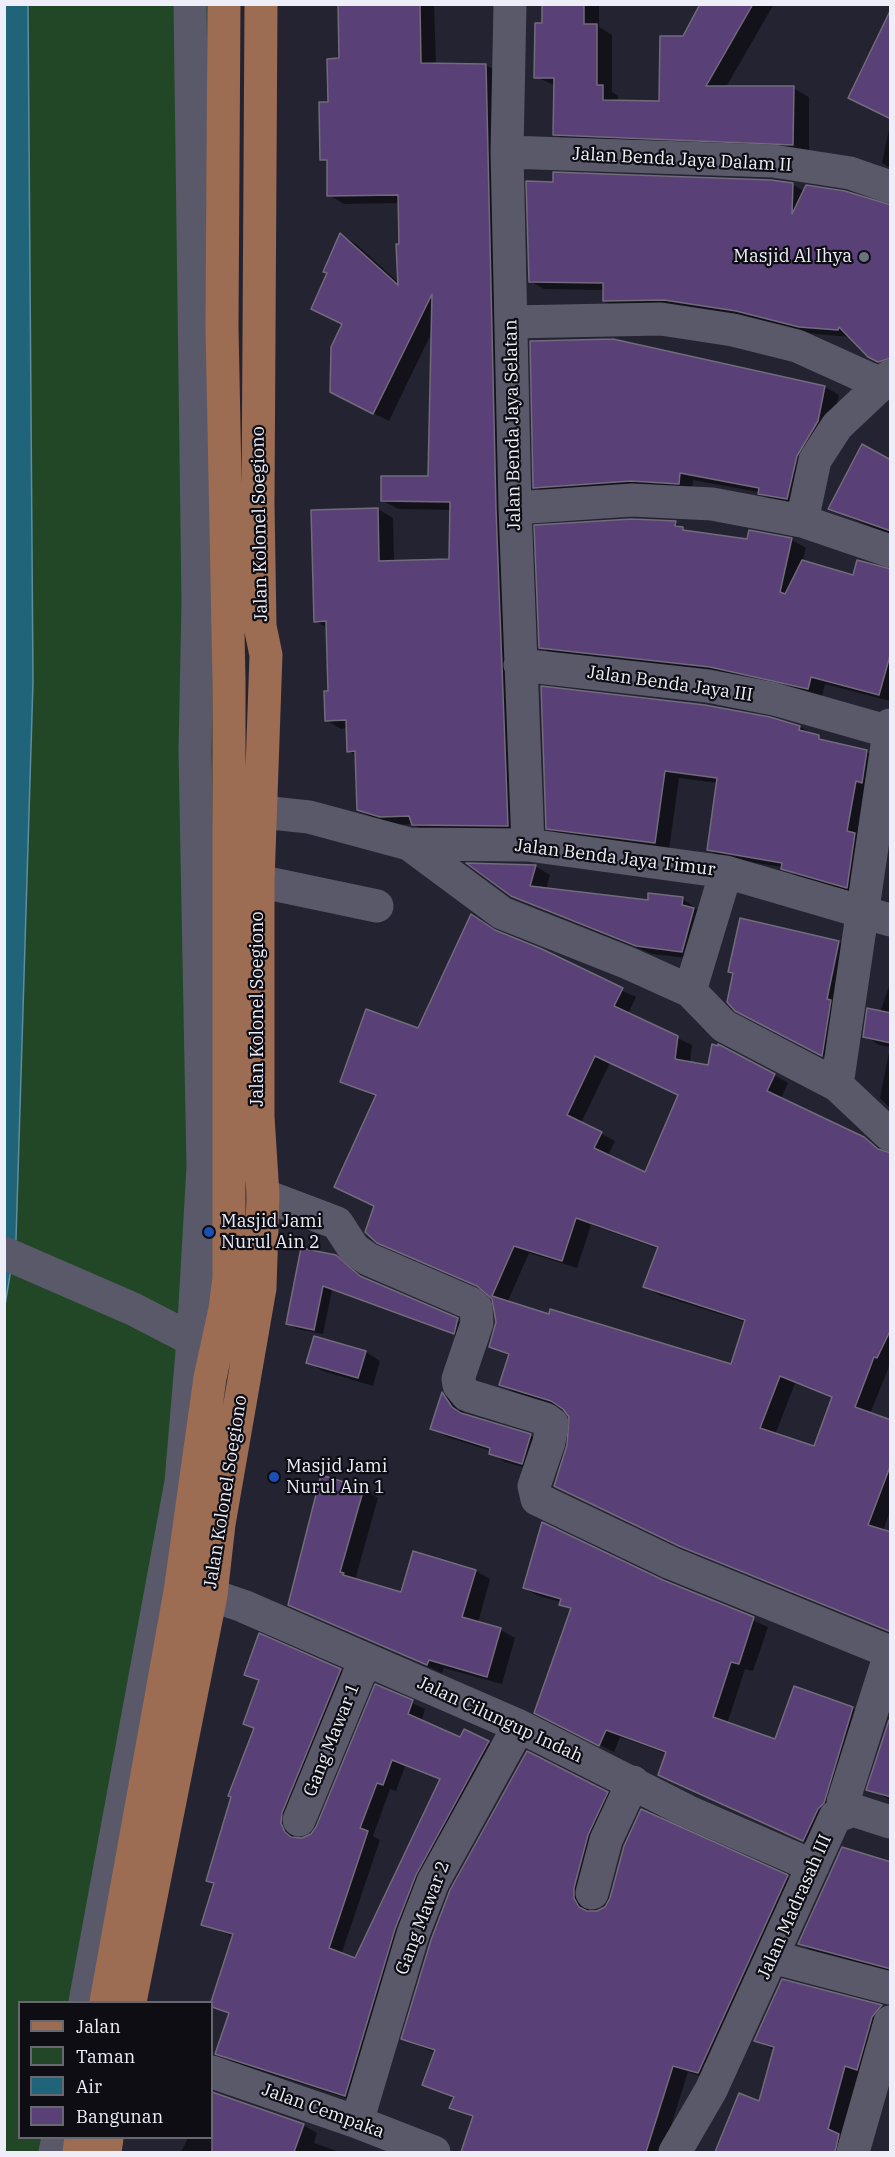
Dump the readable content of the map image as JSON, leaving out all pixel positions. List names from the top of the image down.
{
  "streets": {
    "main road": ["Jalan Kolonel Soegiono"],
    "street": [
      "Jalan Benda Jaya Dalam II",
      "Jalan Benda Jaya Selatan",
      "Jalan Benda Jaya III",
      "Jalan Benda Jaya Timur",
      "Jalan Cilungup Indah",
      "Gang Mawar 1",
      "Jalan Madrasah III",
      "Gang Mawar 2",
      "Jalan Cempaka"
    ]
  },
  "crossings": [
    ["Jalan Benda Jaya Dalam II", "Jalan Benda Jaya Selatan"],
    ["Jalan Benda Jaya Selatan", "Jalan Benda Jaya III"],
    ["Jalan Benda Jaya Selatan", "Jalan Benda Jaya Timur"],
    ["Jalan Kolonel Soegiono", "Jalan Benda Jaya Timur"],
    ["Jalan Kolonel Soegiono", "Jalan Cilungup Indah"],
    ["Jalan Cilungup Indah", "Gang Mawar 1"],
    ["Jalan Cilungup Indah", "Jalan Madrasah III"],
    ["Jalan Cilungup Indah", "Gang Mawar 2"],
    ["Gang Mawar 2", "Jalan Cempaka"]
  ],
  "places": ["Masjid Al Ihya", "Masjid Jami Nurul Ain 2", "Masjid Jami Nurul Ain 1"],
  "legend": [
    "Jalan",
    "Taman",
    "Air",
    "Bangunan"
  ]
}
